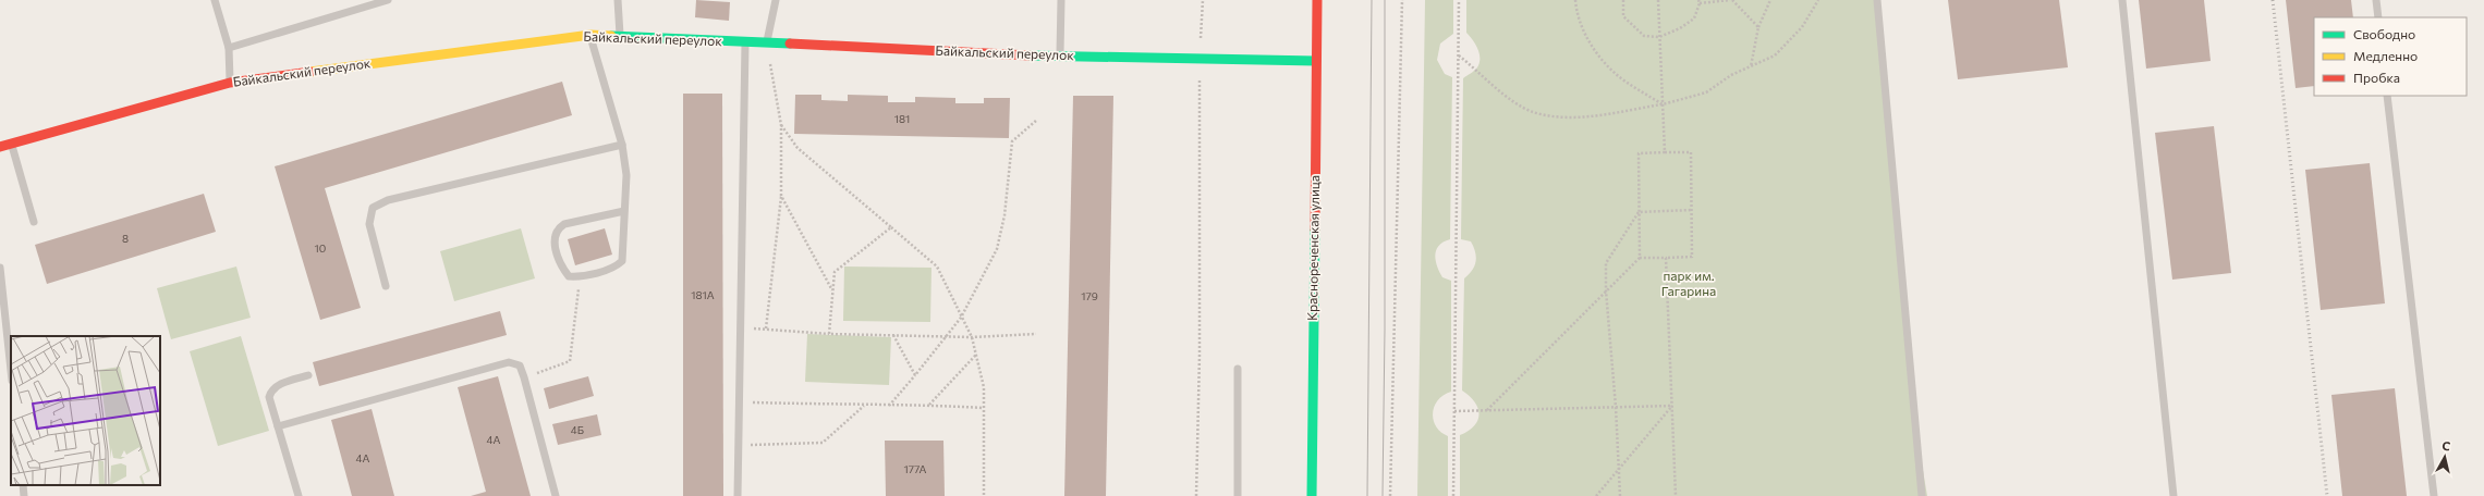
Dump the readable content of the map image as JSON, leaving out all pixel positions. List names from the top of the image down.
{
  "streets": {
    "street": ["Байкальский переулок", "Краснореченская улица"]
  },
  "crossings": [
    ["Байкальский переулок", "Краснореченская улица"]
  ],
  "parks": ["парк им. Гагарина"],
  "house_numbers": [
    "181",
    "8",
    "10",
    "181А",
    "179",
    "4Б",
    "4А",
    "4А",
    "177А"
  ],
  "legend": ["Свободно", "Медленно", "Пробка"],
  "north": "top"
}
